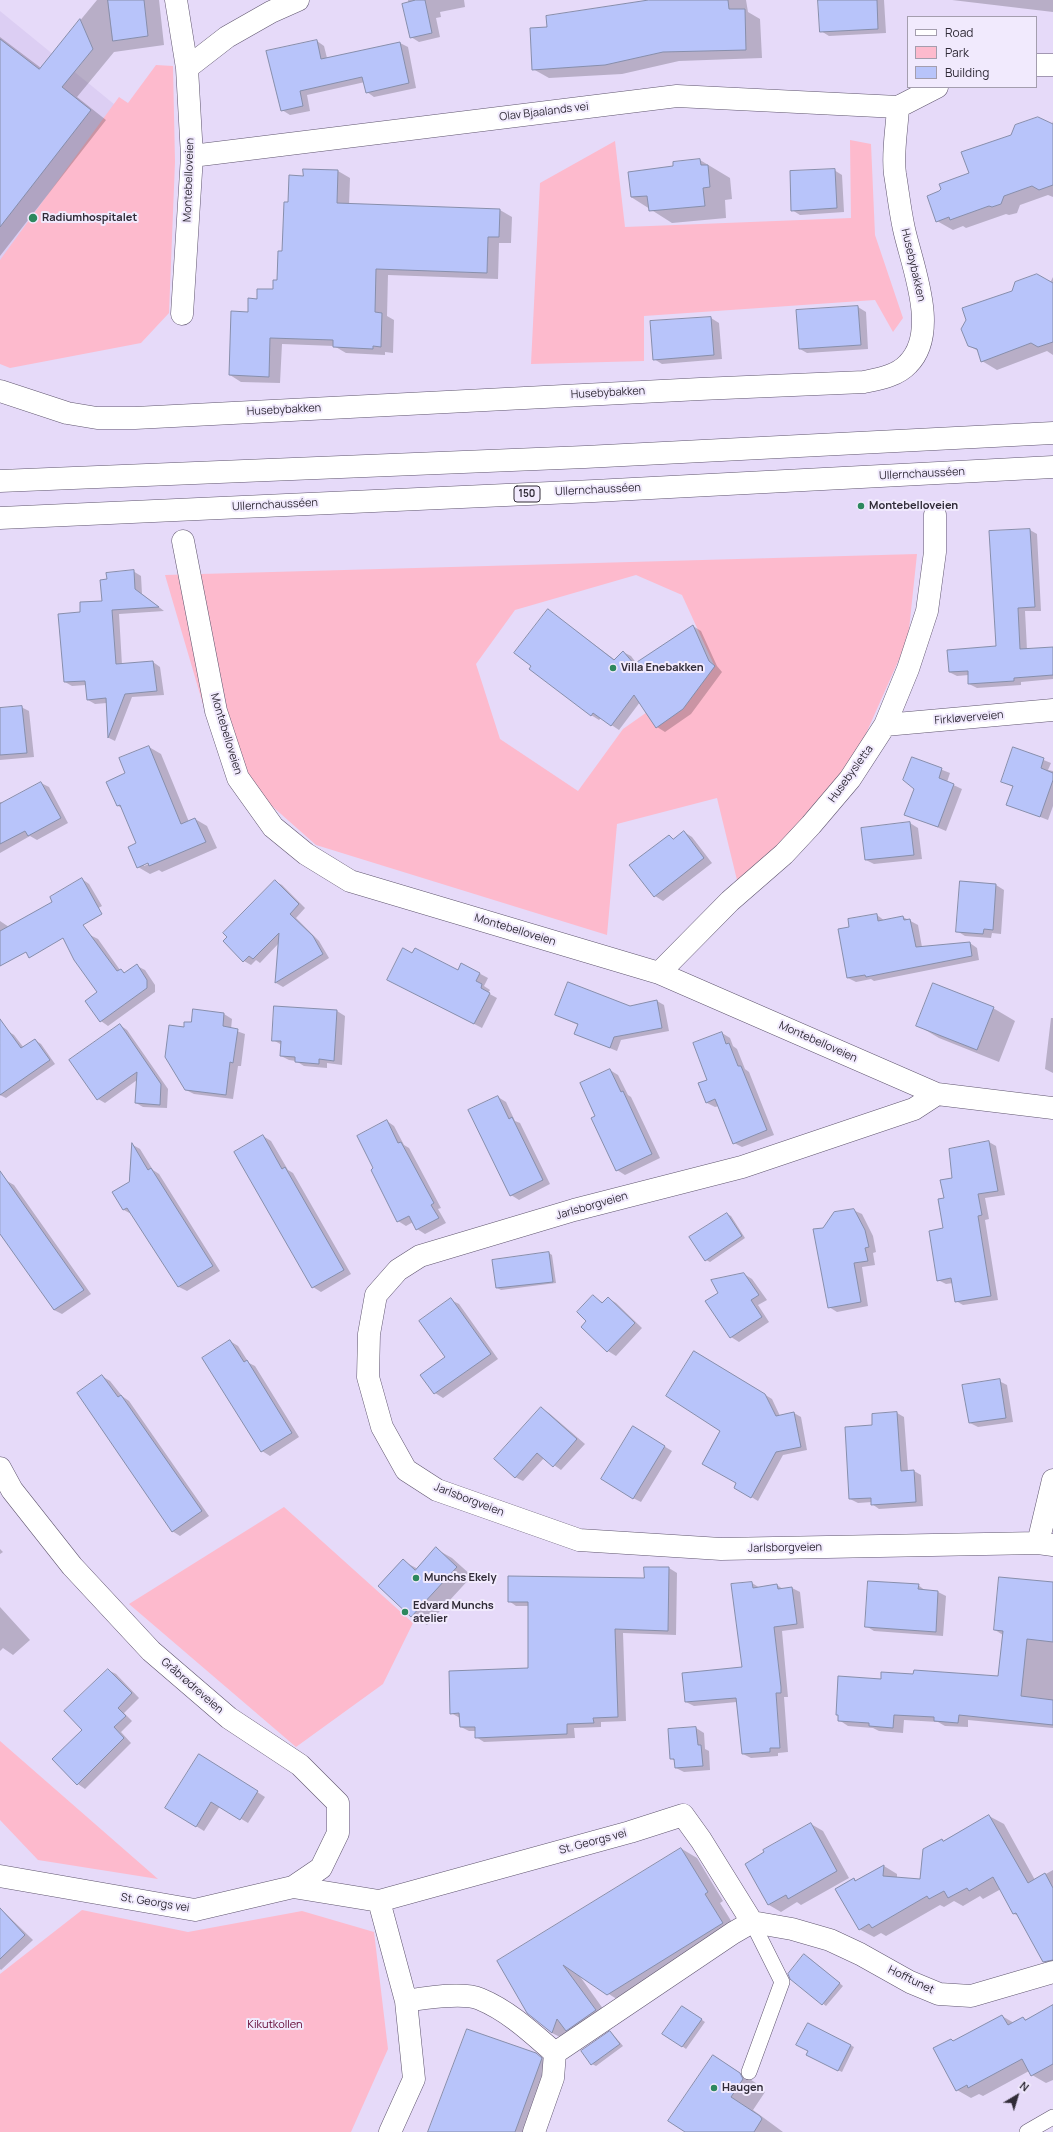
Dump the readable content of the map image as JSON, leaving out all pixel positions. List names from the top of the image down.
{
  "streets": {
    "main road": [
      "Olav Bjaalands vei",
      "Montebelloveien",
      "Husebybakken",
      "Ullernchausséen",
      "150",
      "Firkløverveien",
      "Husebysletta",
      "Jarlsborgveien",
      "Gråbrødreveien",
      "St. Georgs vei",
      "Hofftunet"
    ]
  },
  "crossings": [
    ["Olav Bjaalands vei", "Montebelloveien"],
    ["Olav Bjaalands vei", "Husebybakken"],
    ["Montebelloveien", "Husebysletta"],
    ["Montebelloveien", "Jarlsborgveien"],
    ["Firkløverveien", "Husebysletta"],
    ["Gråbrødreveien", "St. Georgs vei"],
    ["St. Georgs vei", "Hofftunet"]
  ],
  "parks": ["Kikutkollen"],
  "places": [
    "Radiumhospitalet",
    "Montebelloveien",
    "Villa Enebakken",
    "Munchs Ekely",
    "Edvard Munchs atelier",
    "Haugen"
  ],
  "legend": ["Road", "Park", "Building"],
  "north": "top right"
}
